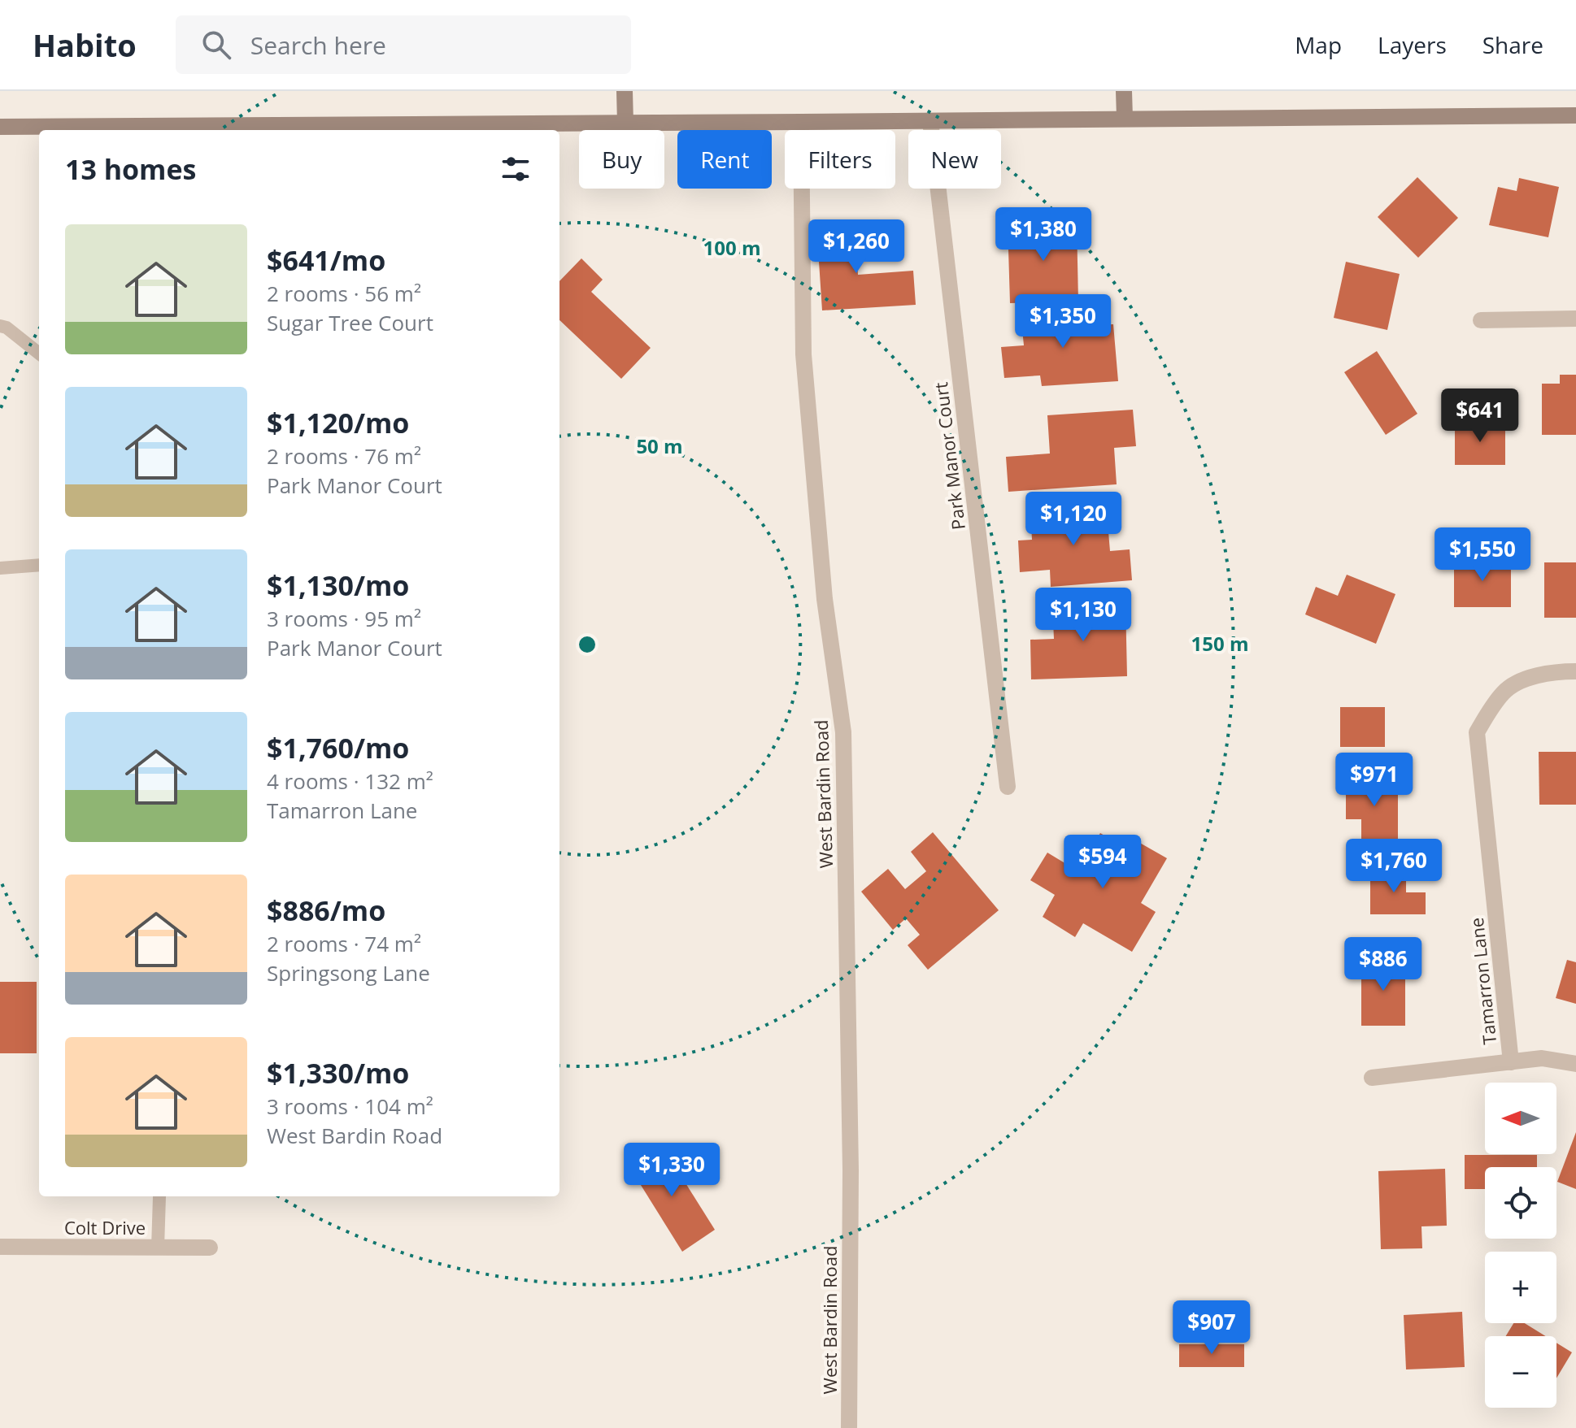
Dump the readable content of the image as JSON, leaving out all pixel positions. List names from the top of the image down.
{
  "streets": {
    "street": [
      "Park Manor Court",
      "West Bardin Road",
      "Tamarron Lane",
      "Colt Drive"
    ]
  },
  "north": "left",
  "page": {
    "header": "Habito",
    "search": "Search here",
    "nav": ["Map", "Layers", "Share"],
    "chip": [
      "Buy",
      "Rent",
      "Filters",
      "New"
    ],
    "heading": "13 homes",
    "price": [
      "$1,380",
      "$1,260",
      "$1,350",
      "$641",
      "$1,120",
      "$1,550",
      "$1,130",
      "$971",
      "$594",
      "$1,760",
      "$886",
      "$1,330",
      "$907"
    ],
    "list": [
      {
        "name": "$641/mo",
        "note": "2 rooms · 56 m² · Sugar Tree Court"
      },
      {
        "name": "$1,120/mo",
        "note": "2 rooms · 76 m² · Park Manor Court"
      },
      {
        "name": "$1,130/mo",
        "note": "3 rooms · 95 m² · Park Manor Court"
      },
      {
        "name": "$1,760/mo",
        "note": "4 rooms · 132 m² · Tamarron Lane"
      },
      {
        "name": "$886/mo",
        "note": "2 rooms · 74 m² · Springsong Lane"
      },
      {
        "name": "$1,330/mo",
        "note": "3 rooms · 104 m² · West Bardin Road"
      }
    ],
    "map_buttons": ["+", "−"]
  },
  "rings": ["100 m", "50 m", "150 m"]
}
